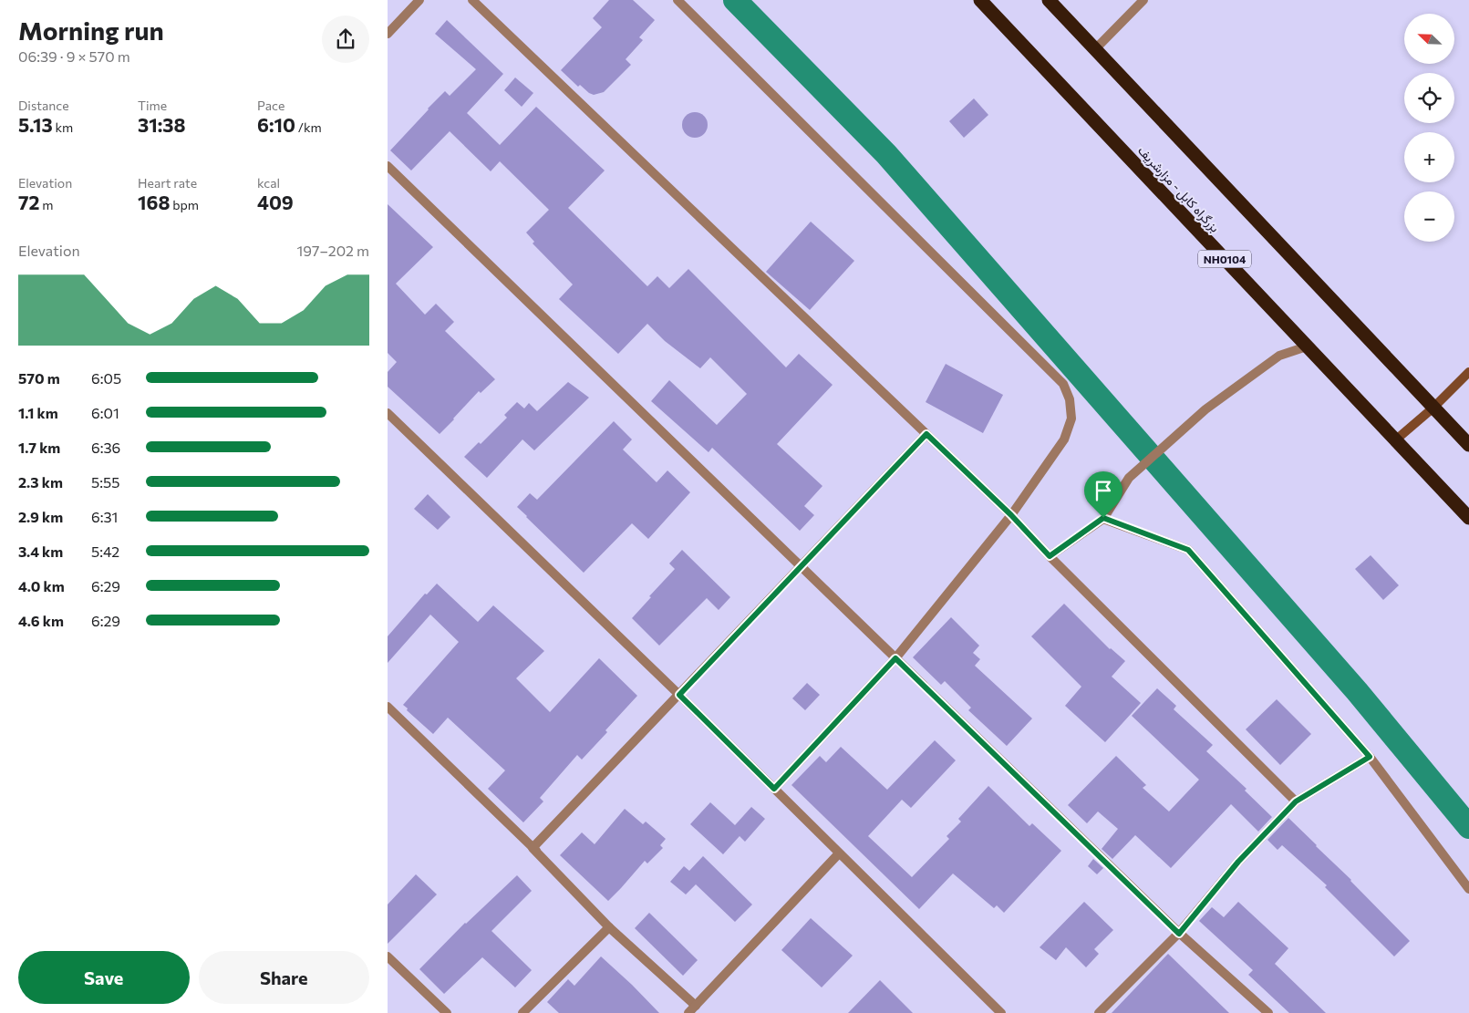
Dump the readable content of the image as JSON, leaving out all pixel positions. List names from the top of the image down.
{
  "streets": {
    "highway": ["بزرگراه کابل - مزارشریف", "NH0104"]
  },
  "north": "top left",
  "page": {
    "heading": ["Morning run", "06:39 · 9 × 570 m"],
    "map_buttons": ["+", "−"],
    "stats": [
      ["Distance", "5.13 km"],
      ["Time", "31:38"],
      ["Pace", "6:10 /km"],
      ["Elevation", "72 m"],
      ["Heart rate", "168 bpm"],
      ["kcal", "409"]
    ],
    "chart": ["Elevation", "197–202 m"],
    "list": [
      {
        "name": "570 m",
        "note": "6:05"
      },
      {
        "name": "1.1 km",
        "note": "6:01"
      },
      {
        "name": "1.7 km",
        "note": "6:36"
      },
      {
        "name": "2.3 km",
        "note": "5:55"
      },
      {
        "name": "2.9 km",
        "note": "6:31"
      },
      {
        "name": "3.4 km",
        "note": "5:42"
      },
      {
        "name": "4.0 km",
        "note": "6:29"
      },
      {
        "name": "4.6 km",
        "note": "6:29"
      }
    ],
    "buttons": ["Save", "Share"]
  }
}
